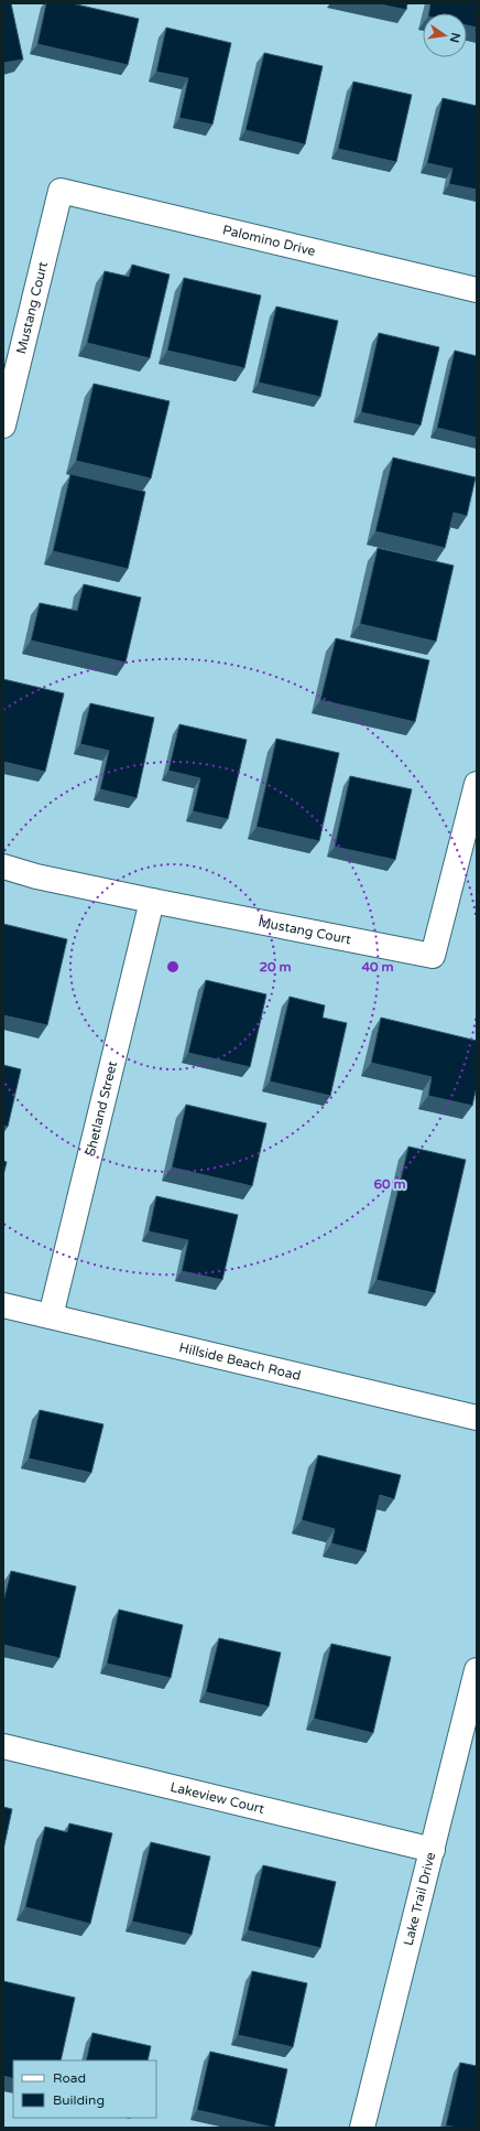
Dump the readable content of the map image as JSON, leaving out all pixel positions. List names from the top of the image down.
{
  "streets": {
    "street": [
      "Palomino Drive",
      "Mustang Court",
      "Shetland Street",
      "Hillside Beach Road",
      "Lakeview Court",
      "Lake Trail Drive"
    ]
  },
  "crossings": [
    ["Palomino Drive", "Mustang Court"],
    ["Mustang Court", "Shetland Street"],
    ["Shetland Street", "Hillside Beach Road"],
    ["Lakeview Court", "Lake Trail Drive"]
  ],
  "legend": ["Road", "Building"],
  "north": "right",
  "rings": ["20 m", "40 m", "60 m"]
}
